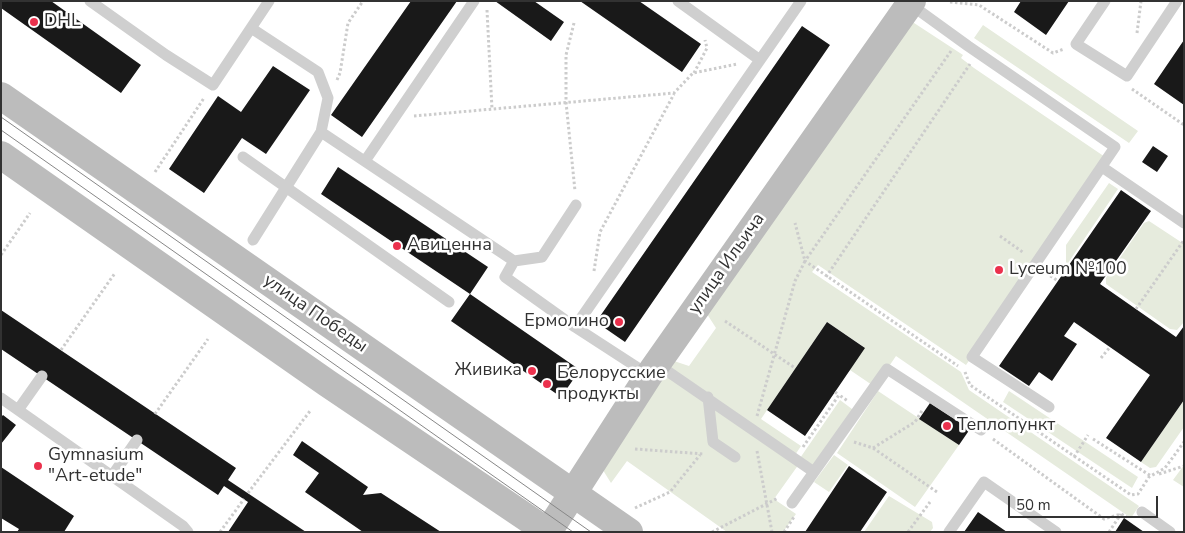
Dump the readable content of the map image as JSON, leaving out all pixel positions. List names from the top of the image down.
{
  "streets": {
    "main road": ["улица Ильича", "улица Победы"]
  },
  "crossings": [
    ["улица Ильича", "улица Победы"]
  ],
  "places": [
    "DHL",
    "Авиценна",
    "Lyceum №100",
    "Ермолино",
    "Живика",
    "Белорусские продукты",
    "Теплопункт",
    "Gymnasium \"Art-etude\""
  ],
  "scale_bar": "50 m"
}
